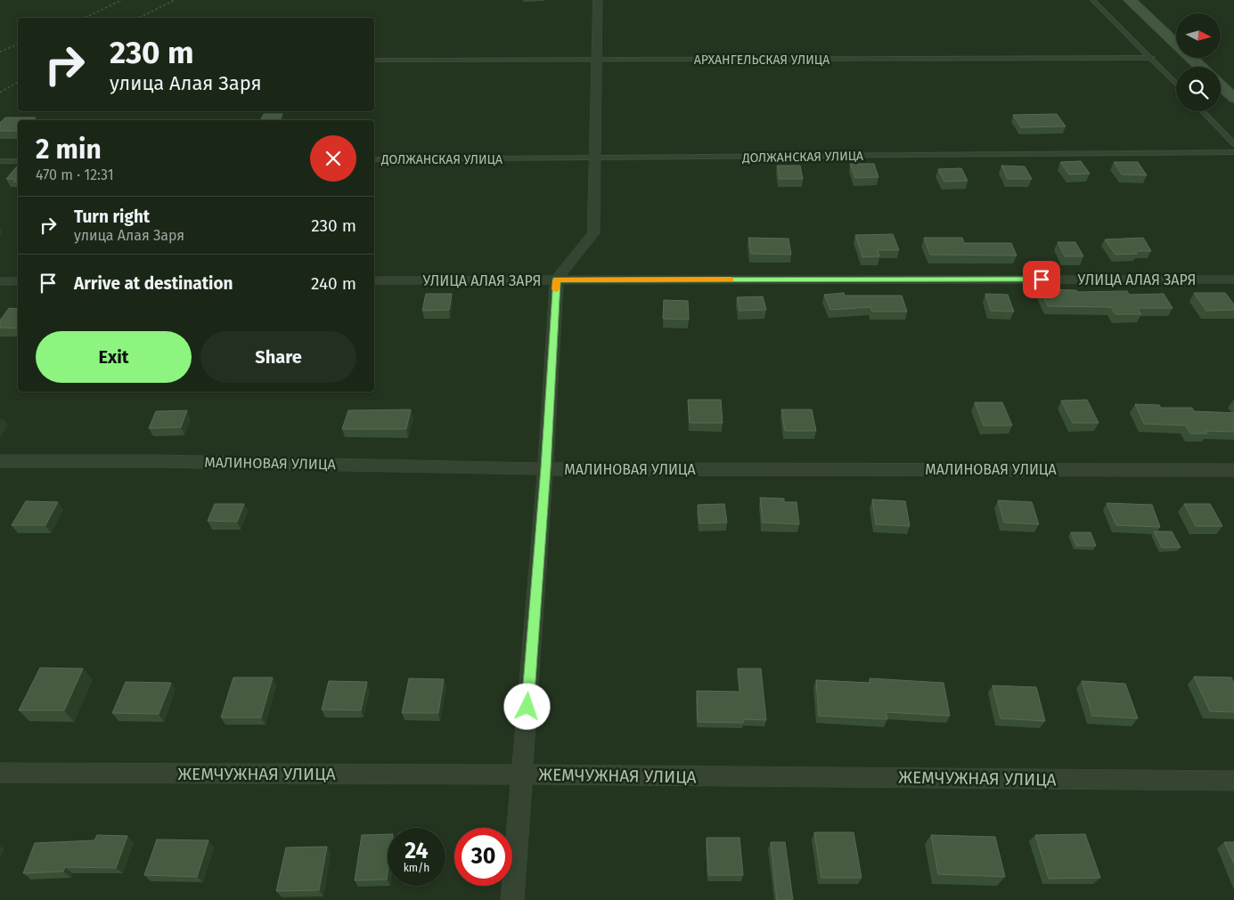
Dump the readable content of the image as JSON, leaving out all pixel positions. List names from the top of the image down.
{
  "streets": {
    "street": ["УЛИЦА АЛАЯ ЗАРЯ", "МАЛИНОВАЯ УЛИЦА", "ЖЕМЧУЖНАЯ УЛИЦА"],
    "lane": ["АРХАНГЕЛЬСКАЯ УЛИЦА", "ДОЛЖАНСКАЯ УЛИЦА"]
  },
  "north": "right",
  "page": {
    "turn": ["230 m", "улица Алая Заря"],
    "heading": ["2 min", "470 m · 12:31"],
    "list": [
      {
        "name": "Turn right",
        "note": "улица Алая Заря",
        "value": "230 m"
      },
      {
        "name": "Arrive at destination",
        "value": "240 m"
      }
    ],
    "buttons": ["Exit", "Share"],
    "speed": "24 km/h",
    "limit": "30"
  }
}
